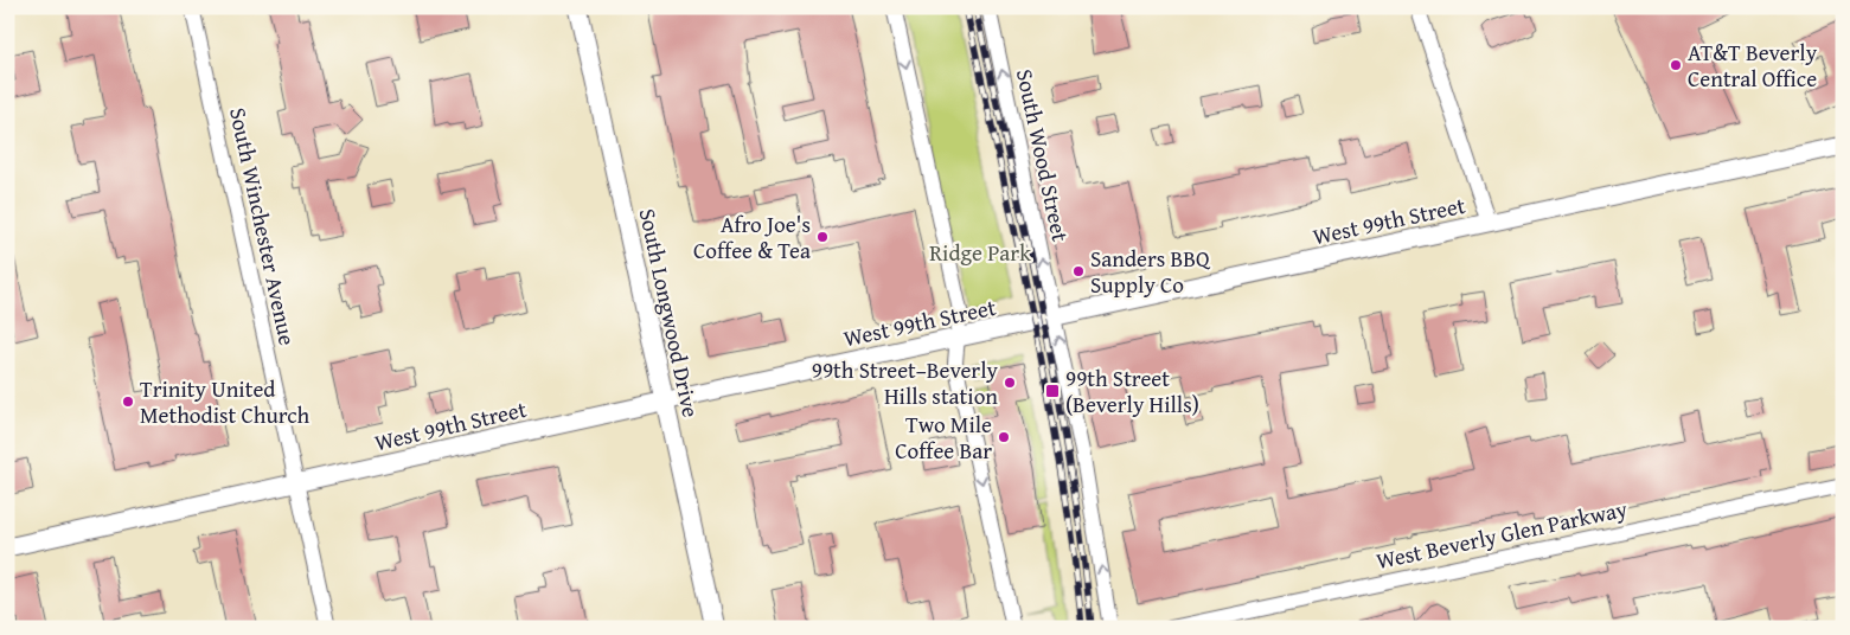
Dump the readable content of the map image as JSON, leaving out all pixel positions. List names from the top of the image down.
{
  "streets": {
    "street": [
      "South Wood Street",
      "West 99th Street",
      "South Winchester Avenue",
      "South Longwood Drive",
      "West Beverly Glen Parkway"
    ]
  },
  "crossings": [
    ["South Wood Street", "West 99th Street"],
    ["West 99th Street", "South Winchester Avenue"],
    ["West 99th Street", "South Longwood Drive"]
  ],
  "parks": ["Ridge Park"],
  "places": {
    "other": [
      "AT&T Beverly Central Office",
      "Afro Joe's Coffee & Tea",
      "Sanders BBQ Supply Co",
      "99th Street–Beverly Hills station",
      "Trinity United Methodist Church",
      "Two Mile Coffee Bar"
    ],
    "transit": ["99th Street (Beverly Hills)"]
  }
}
